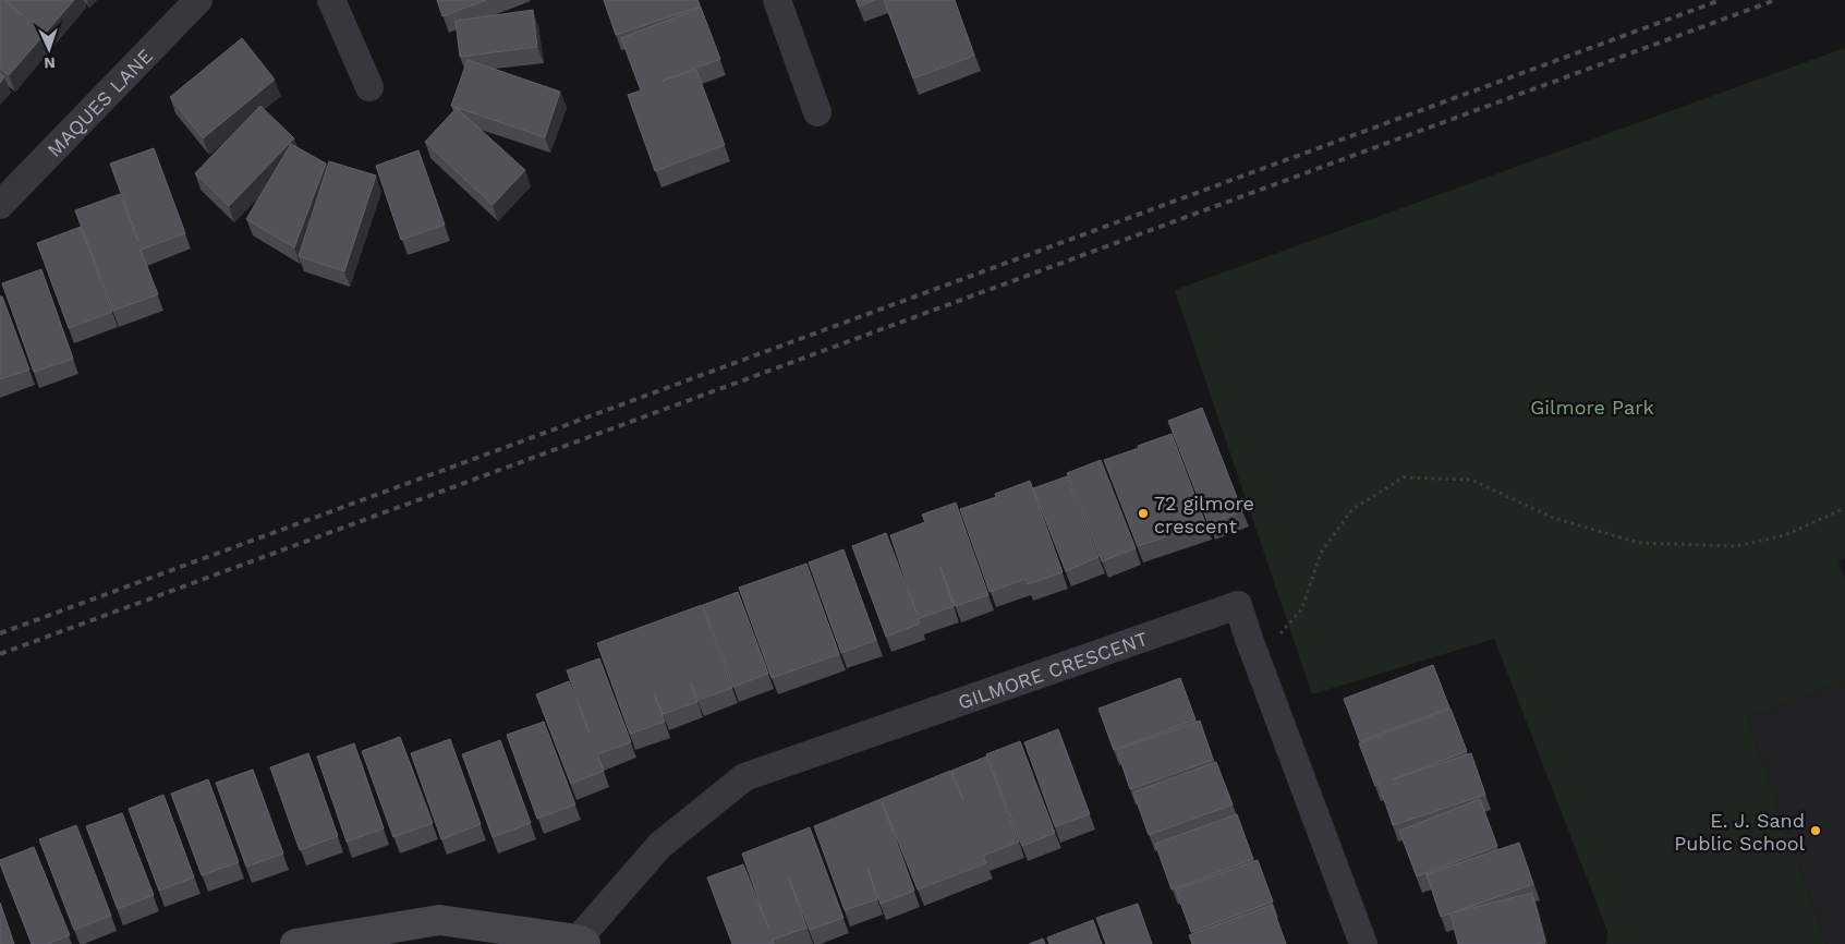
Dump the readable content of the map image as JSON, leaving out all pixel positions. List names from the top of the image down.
{
  "streets": {
    "street": ["MAQUES LANE", "GILMORE CRESCENT"]
  },
  "parks": ["Gilmore Park"],
  "places": ["72 gilmore crescent", "E. J. Sand Public School"],
  "north": "bottom"
}
